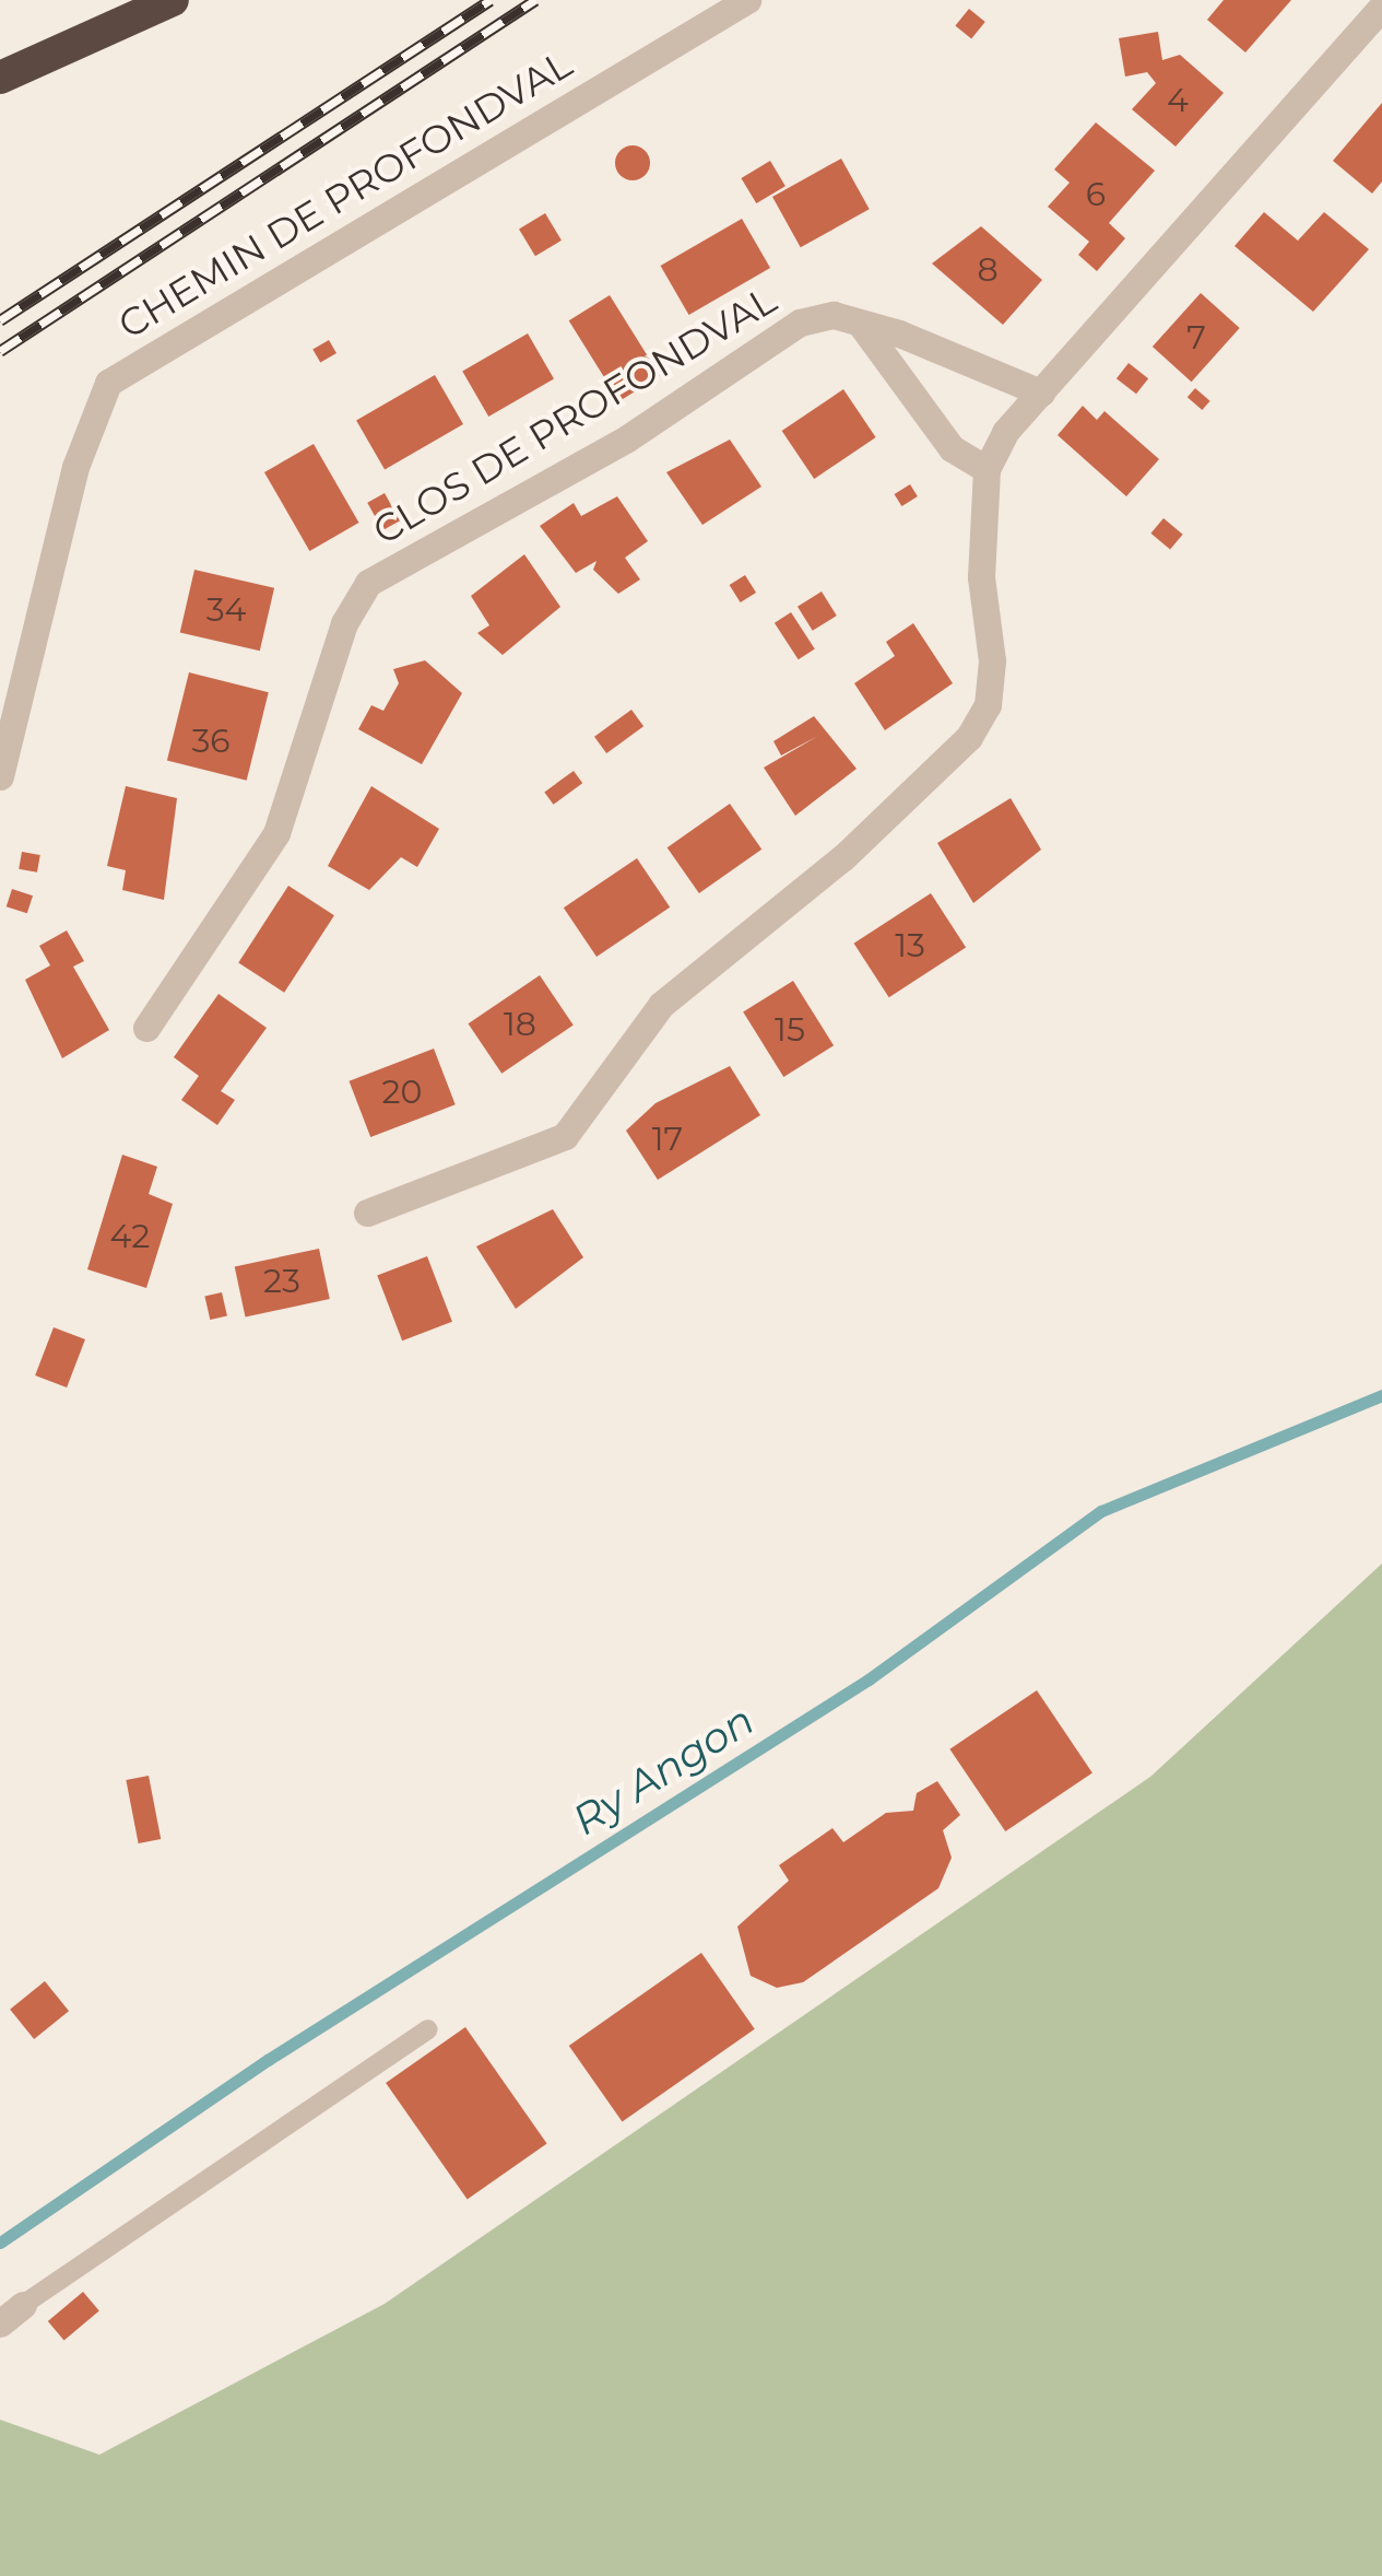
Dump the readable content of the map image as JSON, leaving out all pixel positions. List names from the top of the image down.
{
  "streets": {
    "street": ["CHEMIN DE PROFONDVAL", "CLOS DE PROFONDVAL"]
  },
  "water": ["Ry Angon"],
  "house_numbers": [
    "4",
    "6",
    "8",
    "7",
    "34",
    "36",
    "13",
    "18",
    "15",
    "20",
    "17",
    "42",
    "23"
  ]
}
